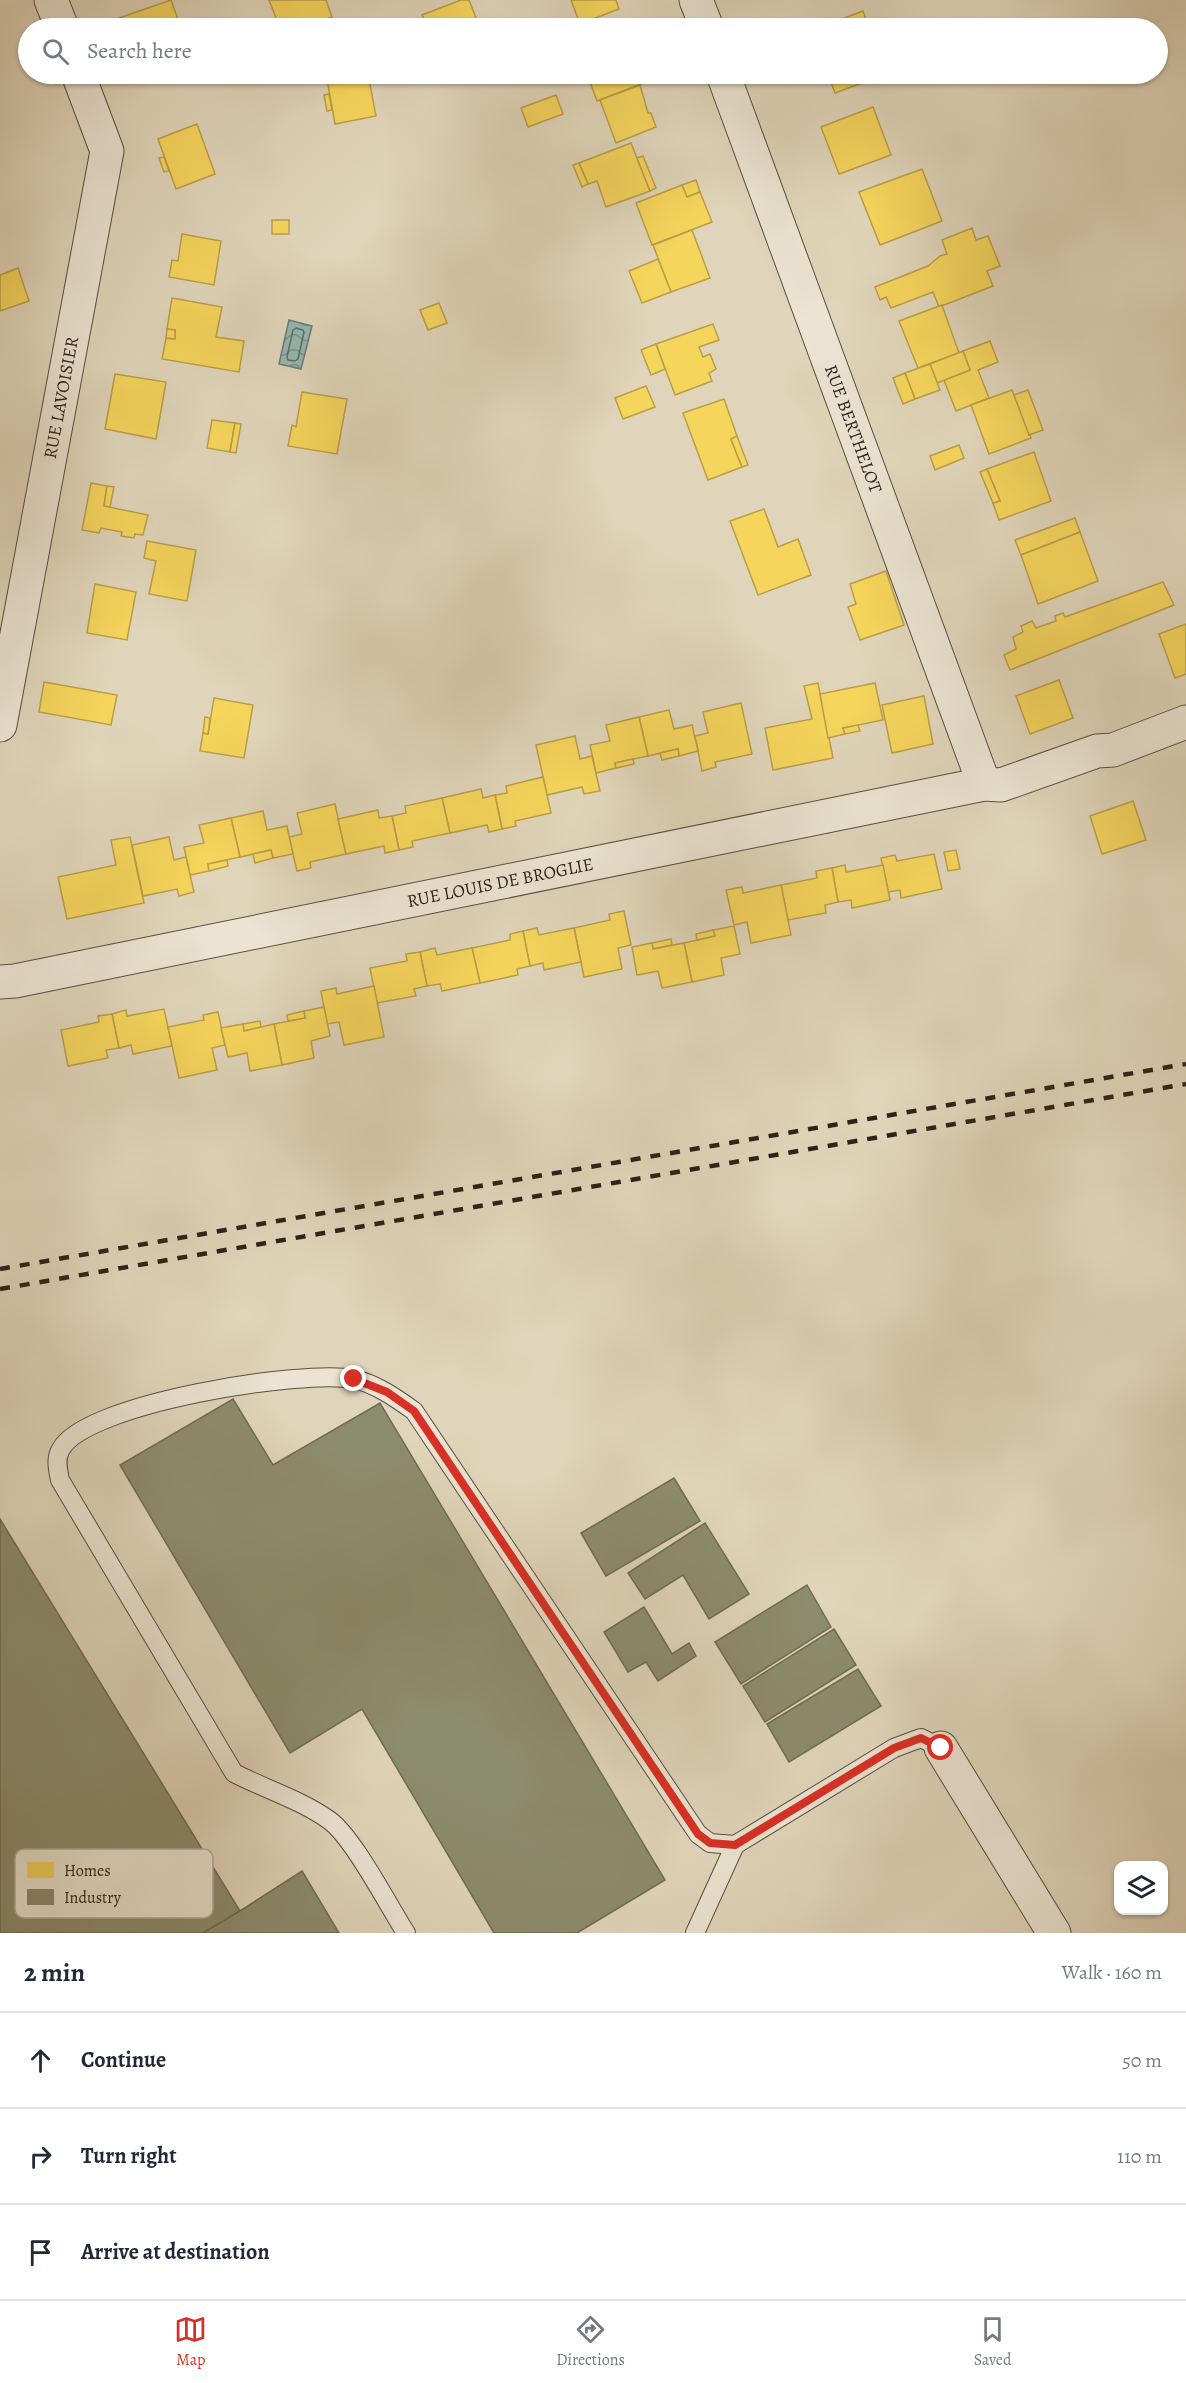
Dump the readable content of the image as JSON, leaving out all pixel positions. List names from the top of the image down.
{
  "streets": {
    "street": ["RUE LAVOISIER", "RUE BERTHELOT", "RUE LOUIS DE BROGLIE"]
  },
  "crossings": [
    ["RUE BERTHELOT", "RUE LOUIS DE BROGLIE"]
  ],
  "legend": ["Homes", "Industry"],
  "page": {
    "search": "Search here",
    "heading": ["2 min", "Walk · 160 m"],
    "list": [
      ["Continue", "50 m"],
      ["Turn right", "110 m"],
      "Arrive at destination"
    ],
    "nav": ["Map", "Directions", "Saved"]
  }
}
